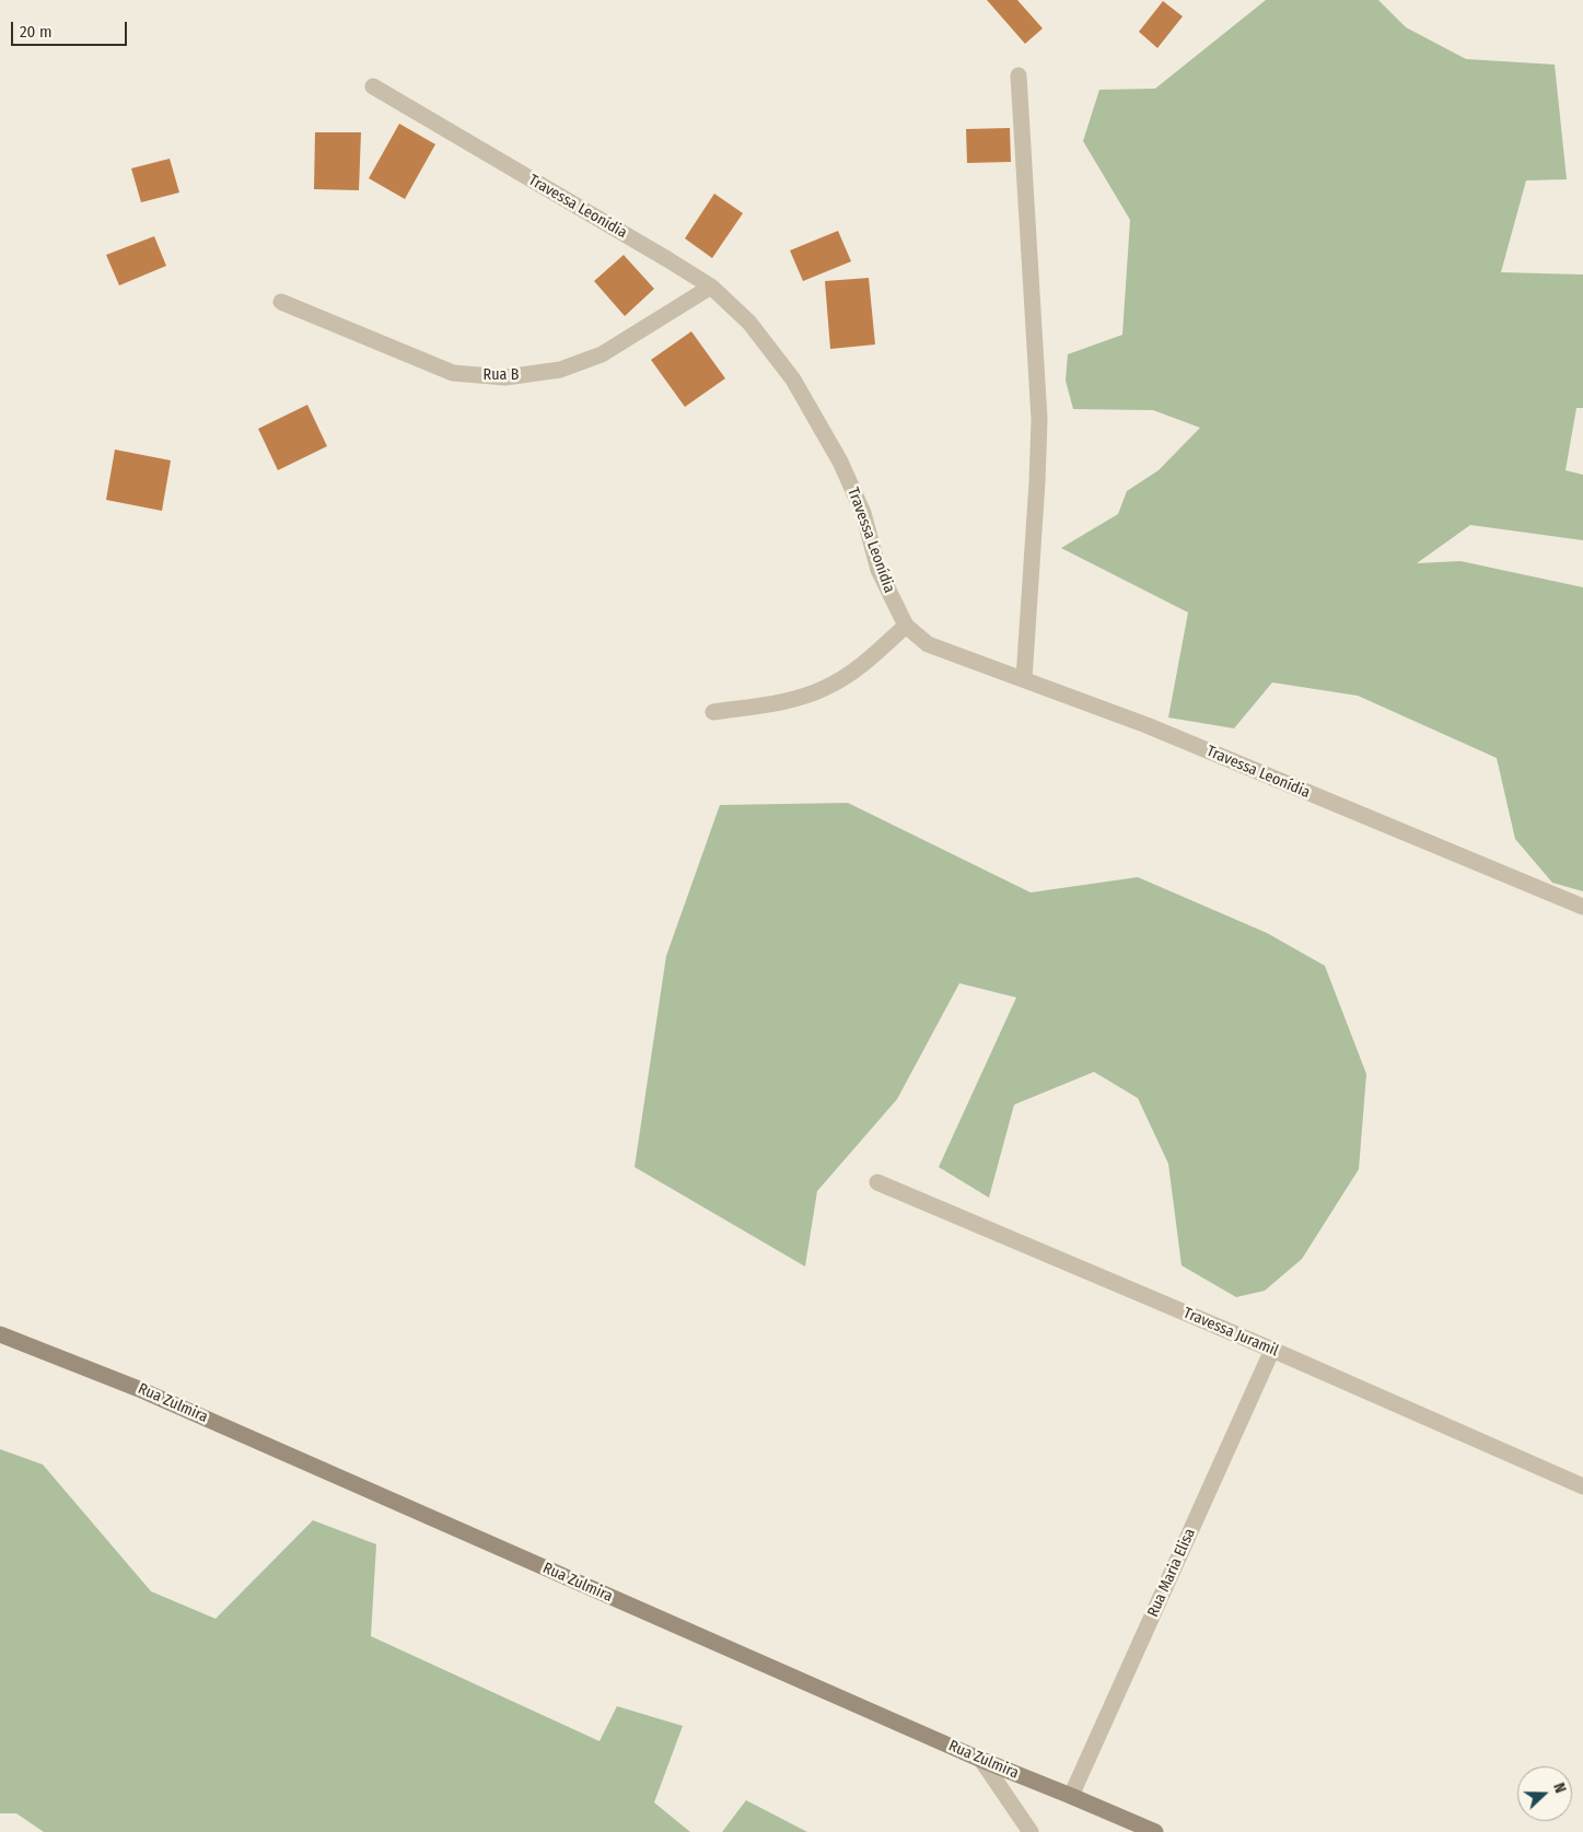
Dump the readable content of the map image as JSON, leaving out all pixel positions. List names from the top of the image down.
{
  "streets": {
    "street": [
      "Travessa Leonídia",
      "Rua B",
      "Travessa Juramil",
      "Rua Zulmira",
      "Rua Maria Elisa"
    ]
  },
  "crossings": [
    ["Travessa Leonídia", "Rua B"],
    ["Travessa Juramil", "Rua Maria Elisa"],
    ["Rua Zulmira", "Rua Maria Elisa"]
  ],
  "scale_bar": "20 m",
  "north": "right"
}
